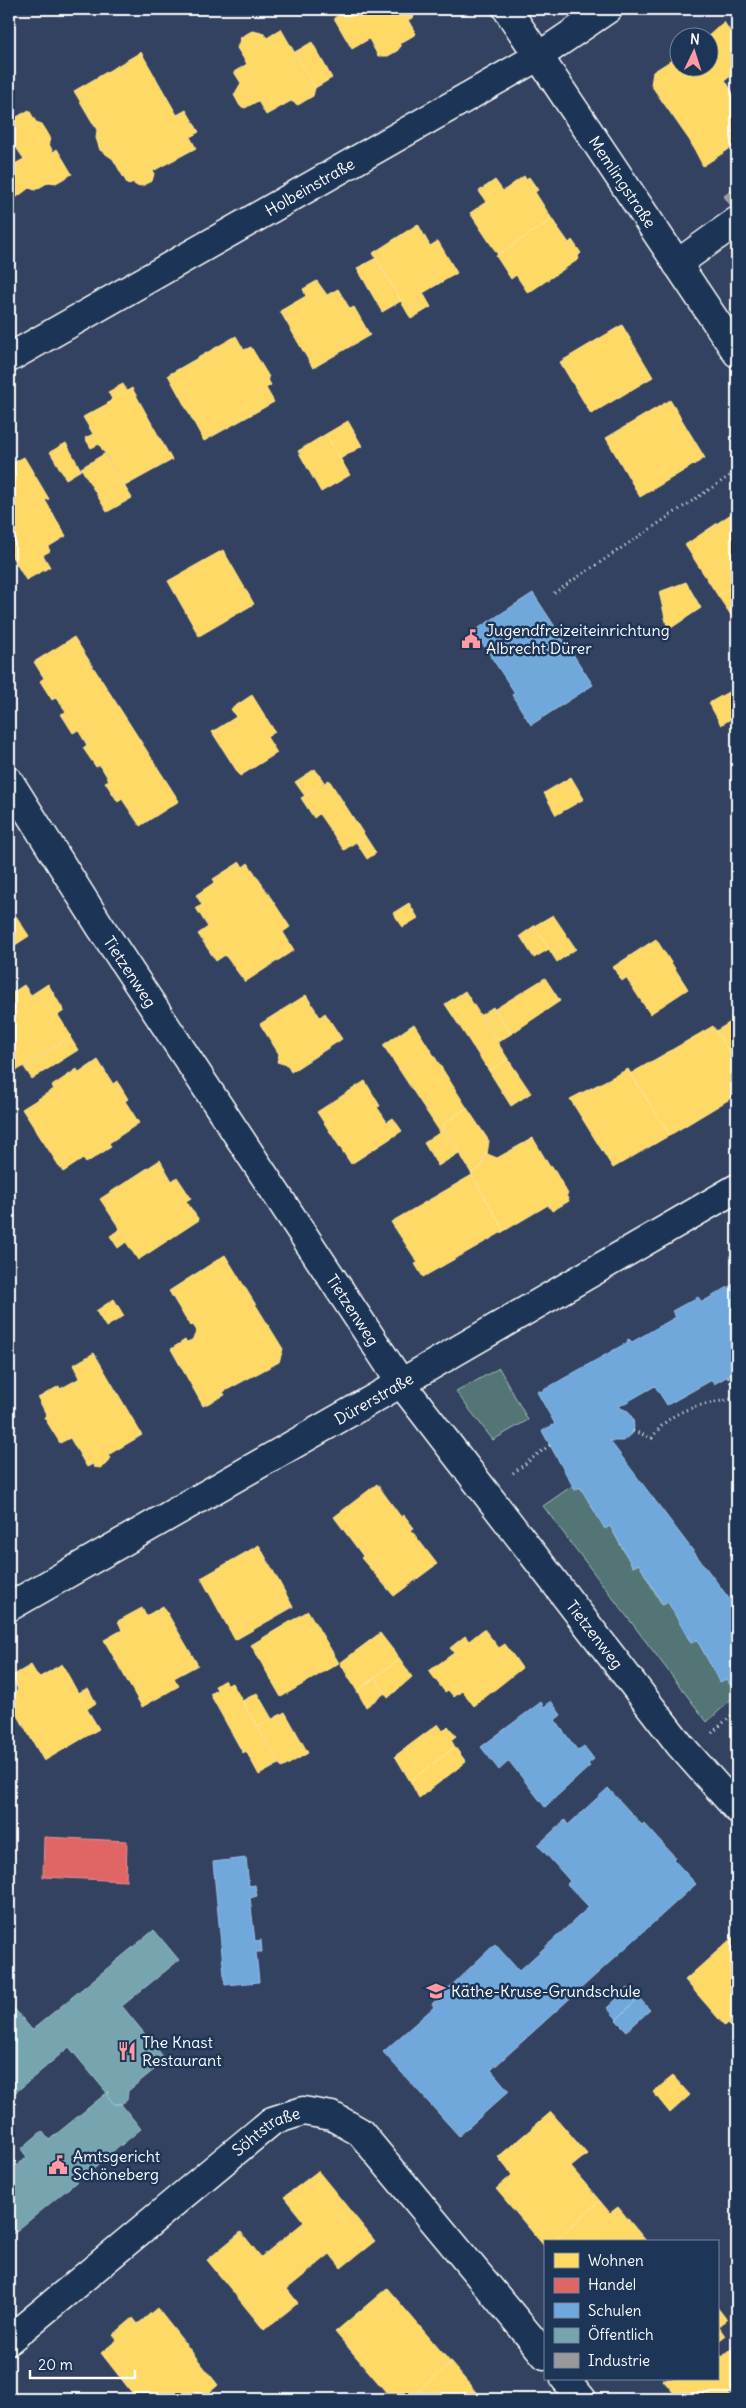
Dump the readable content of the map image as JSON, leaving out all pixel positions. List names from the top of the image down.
{
  "streets": {
    "street": [
      "Memlingstraße",
      "Holbeinstraße",
      "Tietzenweg",
      "Dürerstraße",
      "Söhtstraße"
    ]
  },
  "crossings": [
    ["Memlingstraße", "Holbeinstraße"],
    ["Tietzenweg", "Dürerstraße"]
  ],
  "places": {
    "public building": ["Jugendfreizeiteinrichtung Albrecht Dürer", "Amtsgericht Schöneberg"],
    "school or university": ["Käthe-Kruse-Grundschule"],
    "restaurant": ["The Knast Restaurant"]
  },
  "legend": [
    "Wohnen",
    "Handel",
    "Schulen",
    "Öffentlich",
    "Industrie"
  ],
  "scale_bar": "20 m",
  "north": "top"
}
